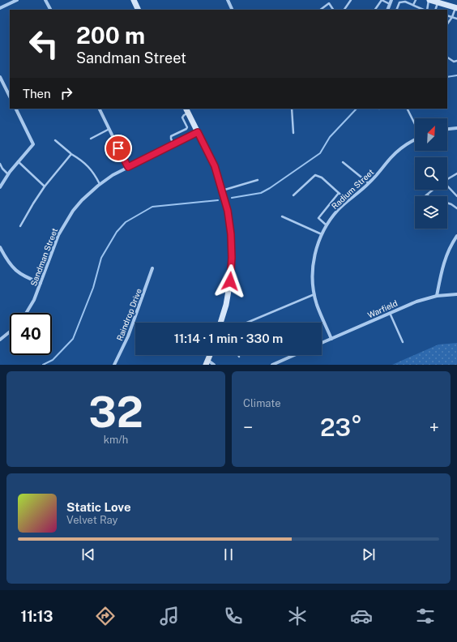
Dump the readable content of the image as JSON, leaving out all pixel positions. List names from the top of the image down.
{
  "streets": {
    "street": [
      "Radium Street",
      "Sandman Street",
      "Warfield",
      "Raindrop Drive"
    ]
  },
  "crossings": [
    ["Radium Street", "Warfield"]
  ],
  "north": "top right",
  "page": {
    "turn": ["200 m", "Sandman Street"],
    "then": "Then",
    "limit": "40",
    "trip": "11:14 · 1 min · 330 m",
    "tile": [
      ["32", "km/h"],
      "Climate"
    ],
    "heat": ["−", "23°", "+"],
    "song": ["Static Love", "Velvet Ray"],
    "tabs": "11:13"
  }
}
